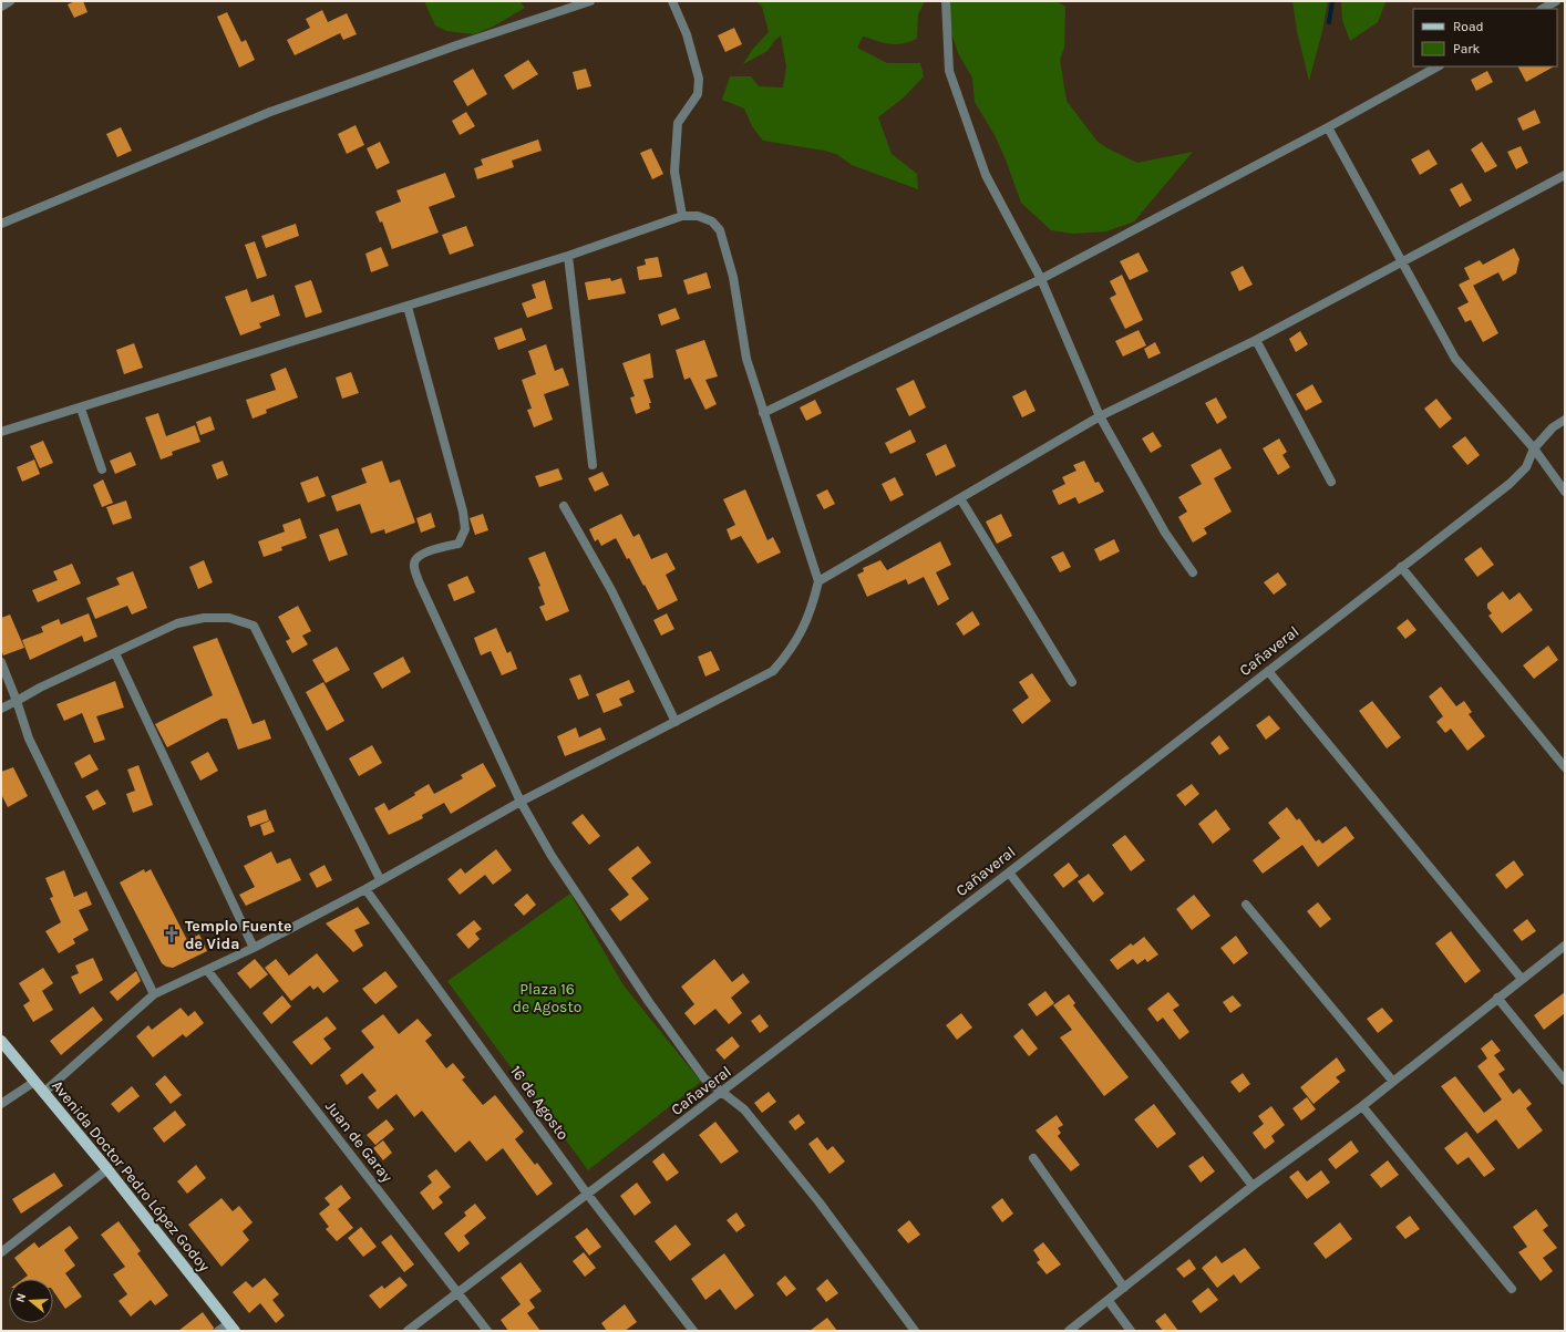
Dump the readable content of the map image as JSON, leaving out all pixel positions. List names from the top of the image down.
{
  "streets": {
    "main road": ["Avenida Doctor Pedro López Godoy"],
    "street": ["Cañaveral", "16 de Agosto", "Juan de Garay"]
  },
  "crossings": [
    ["Cañaveral", "16 de Agosto"],
    ["Cañaveral", "Juan de Garay"]
  ],
  "parks": ["Plaza 16 de Agosto"],
  "places": {
    "church": ["Templo Fuente de Vida"]
  },
  "legend": ["Road", "Park"],
  "north": "left"
}
